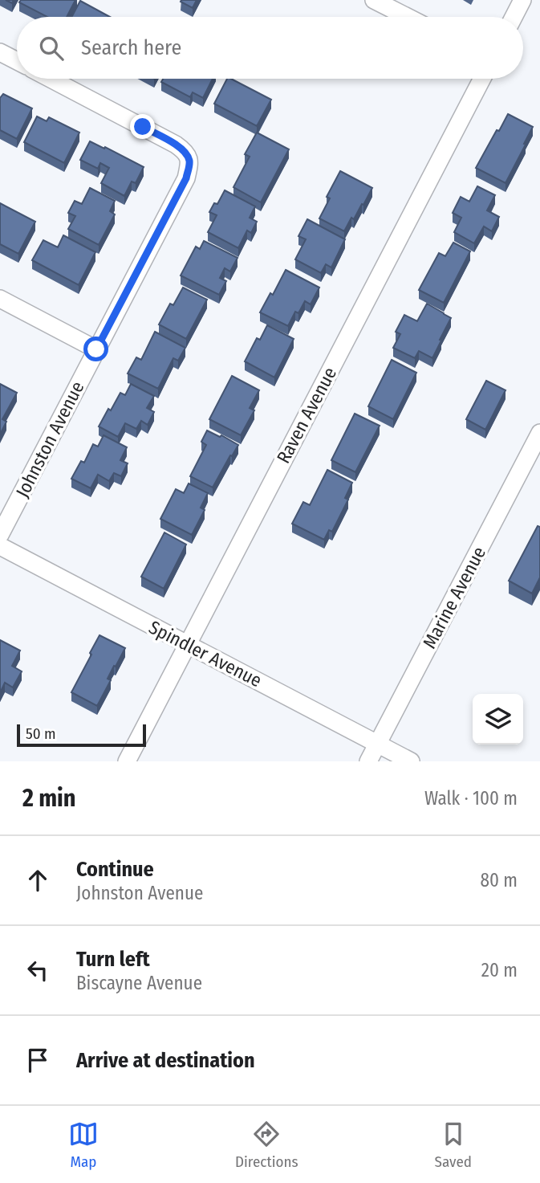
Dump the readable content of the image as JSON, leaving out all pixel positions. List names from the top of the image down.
{
  "streets": {
    "street": [
      "Raven Avenue",
      "Johnston Avenue",
      "Marine Avenue",
      "Spindler Avenue"
    ]
  },
  "crossings": [
    ["Raven Avenue", "Spindler Avenue"],
    ["Marine Avenue", "Spindler Avenue"]
  ],
  "scale_bar": "50 m",
  "page": {
    "search": "Search here",
    "scale": "50 m",
    "heading": ["2 min", "Walk · 100 m"],
    "list": [
      ["Continue", "Johnston Avenue", "80 m"],
      ["Turn left", "Biscayne Avenue", "20 m"],
      "Arrive at destination"
    ],
    "nav": ["Map", "Directions", "Saved"]
  }
}
